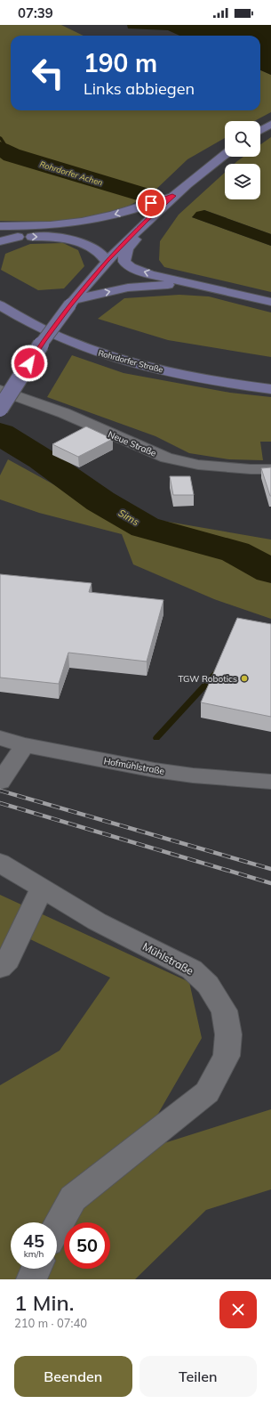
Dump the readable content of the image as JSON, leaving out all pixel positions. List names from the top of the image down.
{
  "streets": {
    "main road": ["Rohrdorfer Straße"],
    "street": ["Neue Straße", "Hofmühlstraße", "Mühlstraße"]
  },
  "water": ["Rohrdorfer Achen", "Sims"],
  "places": ["TGW Robotics"],
  "page": {
    "status": "07:39",
    "turn": ["190 m", "Links abbiegen"],
    "speed": "45 km/h",
    "limit": "50",
    "heading": ["1 Min.", "210 m · 07:40"],
    "buttons": ["Beenden", "Teilen"]
  }
}
